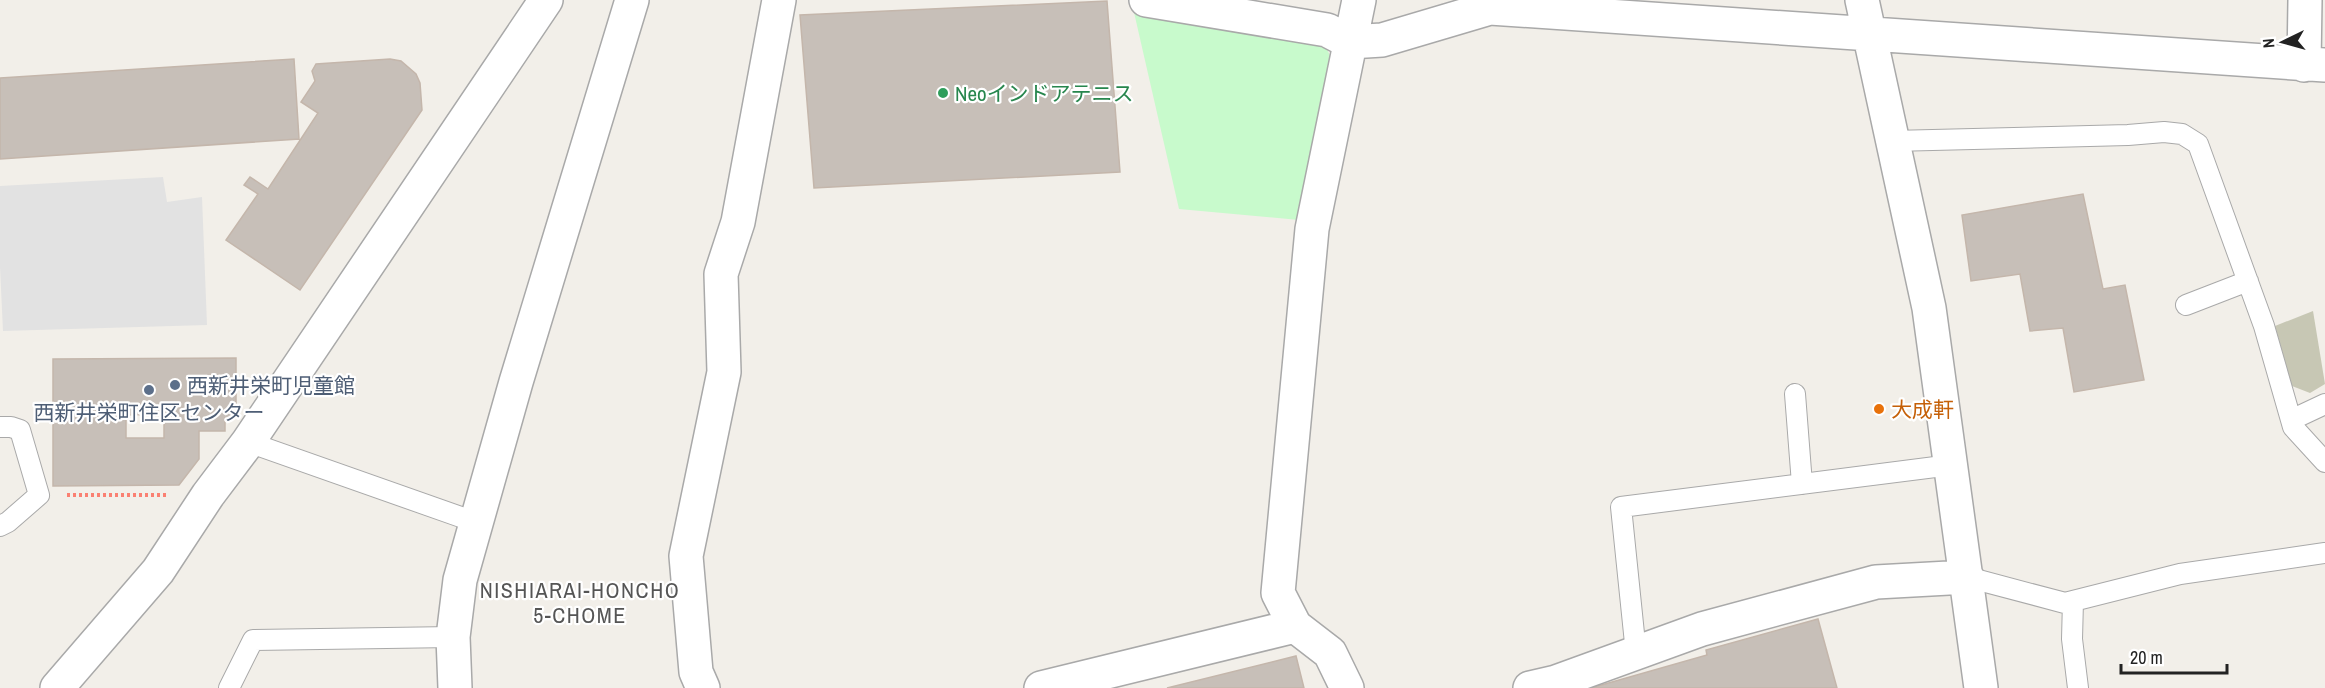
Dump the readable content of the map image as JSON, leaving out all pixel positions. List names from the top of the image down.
{
  "districts": ["NISHIARAI-HONCHO 5-CHOME"],
  "places": [
    "Neoインドアテニス",
    "西新井栄町児童館",
    "西新井栄町住区センター",
    "大成軒"
  ],
  "scale_bar": "20 m",
  "north": "left"
}
